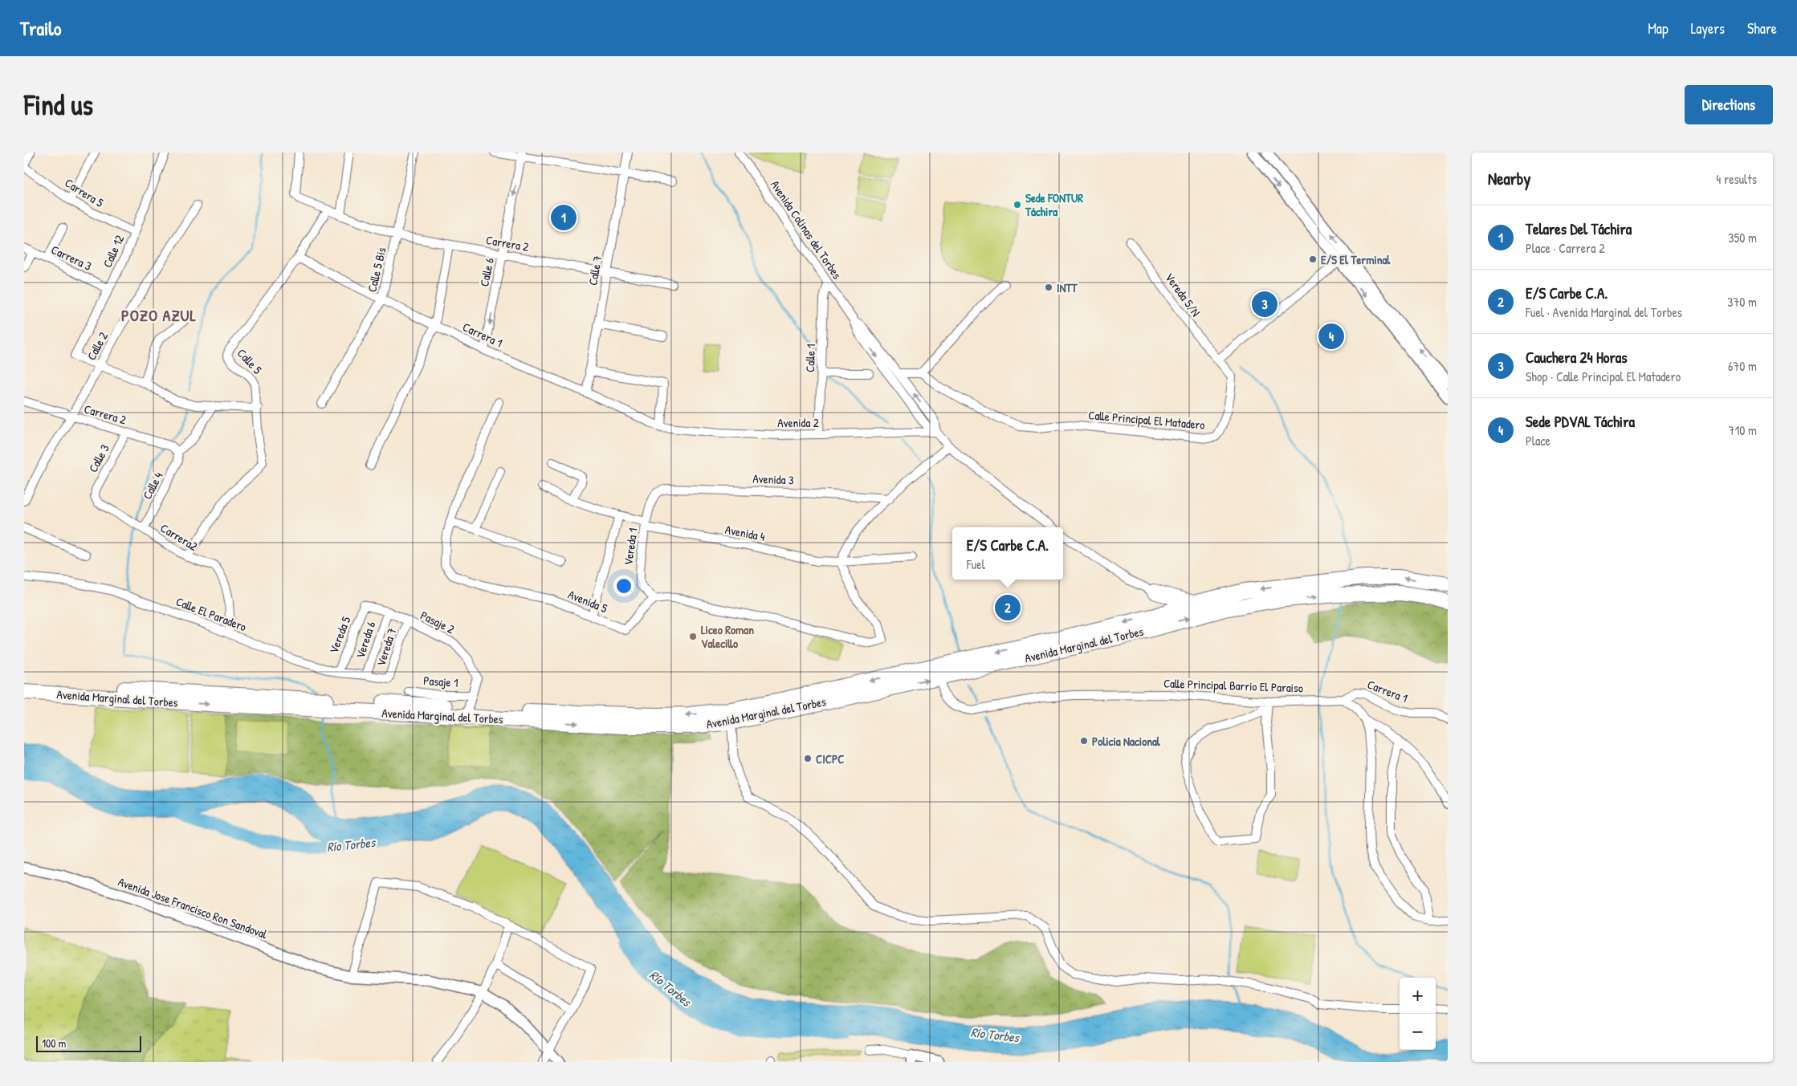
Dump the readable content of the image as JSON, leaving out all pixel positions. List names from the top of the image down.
{
  "streets": {
    "highway": ["Avenida Marginal del Torbes"],
    "street": [
      "Carrera 5",
      "Avenida Colinas del Torbes",
      "Carrera 2",
      "Calle 12",
      "Carrera 3",
      "Calle 5 Bis",
      "Calle 7",
      "Calle 6",
      "Vereda S/N",
      "Carrera 1",
      "Calle 2",
      "Calle 1",
      "Calle 5",
      "Calle Principal El Matadero",
      "Avenida 2",
      "Calle 3",
      "Avenida 3",
      "Calle 4",
      "Avenida 4",
      "Carrera2",
      "Vereda 1",
      "Avenida 5",
      "Calle El Paradero",
      "Pasaje 2",
      "Vereda 5",
      "Vereda 6",
      "Vereda 7",
      "Pasaje 1",
      "Calle Principal Barrio El Paraiso",
      "Avenida Jose Francisco Ron Sandoval"
    ]
  },
  "crossings": [
    ["Carrera 5", "Calle 12"],
    ["Avenida Colinas del Torbes", "Calle 1"],
    ["Avenida Colinas del Torbes", "Avenida 2"],
    ["Carrera 2", "Calle 5 Bis"],
    ["Carrera 2", "Calle 7"],
    ["Carrera 2", "Calle 6"],
    ["Carrera 2", "Calle 2"],
    ["Carrera 2", "Calle 5"],
    ["Carrera 2", "Calle 3"],
    ["Carrera 2", "Calle 4"],
    ["Calle 12", "Carrera 3"],
    ["Calle 12", "Calle 2"],
    ["Calle 5 Bis", "Carrera 1"],
    ["Calle 7", "Carrera 1"],
    ["Calle 6", "Carrera 1"],
    ["Vereda S/N", "Calle Principal El Matadero"],
    ["Carrera 1", "Calle 5"],
    ["Carrera 1", "Avenida 2"],
    ["Carrera 1", "Calle Principal Barrio El Paraiso"],
    ["Calle 1", "Avenida 2"],
    ["Calle 5", "Carrera2"],
    ["Calle 3", "Carrera2"],
    ["Avenida 3", "Vereda 1"],
    ["Calle 4", "Carrera2"],
    ["Avenida 4", "Vereda 1"],
    ["Carrera2", "Calle El Paradero"],
    ["Vereda 1", "Avenida 5"],
    ["Calle El Paradero", "Vereda 5"],
    ["Calle El Paradero", "Vereda 6"],
    ["Calle El Paradero", "Vereda 7"],
    ["Pasaje 2", "Vereda 5"],
    ["Pasaje 2", "Vereda 6"],
    ["Pasaje 2", "Avenida Marginal del Torbes"],
    ["Pasaje 2", "Vereda 7"],
    ["Pasaje 2", "Pasaje 1"],
    ["Avenida Marginal del Torbes", "Pasaje 1"],
    ["Avenida Marginal del Torbes", "Calle Principal Barrio El Paraiso"]
  ],
  "districts": ["POZO AZUL"],
  "water": ["Río Torbes"],
  "places": [
    "Sede FONTUR Táchira",
    "E/S El Terminal",
    "INTT",
    "Liceo Roman Valecillo",
    "Policia Nacional",
    "CICPC"
  ],
  "scale_bar": "100 m",
  "page": {
    "header": "Trailo",
    "nav": ["Map", "Layers", "Share"],
    "buttons": "Directions",
    "title": "Find us",
    "heading": ["Nearby", "4 results"],
    "pins": [
      "1",
      "3",
      "4",
      "2"
    ],
    "list": [
      {
        "mark": "1",
        "name": "Telares Del Táchira",
        "note": "Place · Carrera 2",
        "value": "350 m"
      },
      {
        "mark": "2",
        "name": "E/S Carbe C.A.",
        "note": "Fuel · Avenida Marginal del Torbes",
        "value": "370 m"
      },
      {
        "mark": "3",
        "name": "Cauchera 24 Horas",
        "note": "Shop · Calle Principal El Matadero",
        "value": "670 m"
      },
      {
        "mark": "4",
        "name": "Sede PDVAL Táchira",
        "note": "Place",
        "value": "710 m"
      }
    ],
    "popup": ["E/S Carbe C.A.", "Fuel"],
    "map_buttons": ["+", "−"],
    "scale": "100 m"
  }
}
